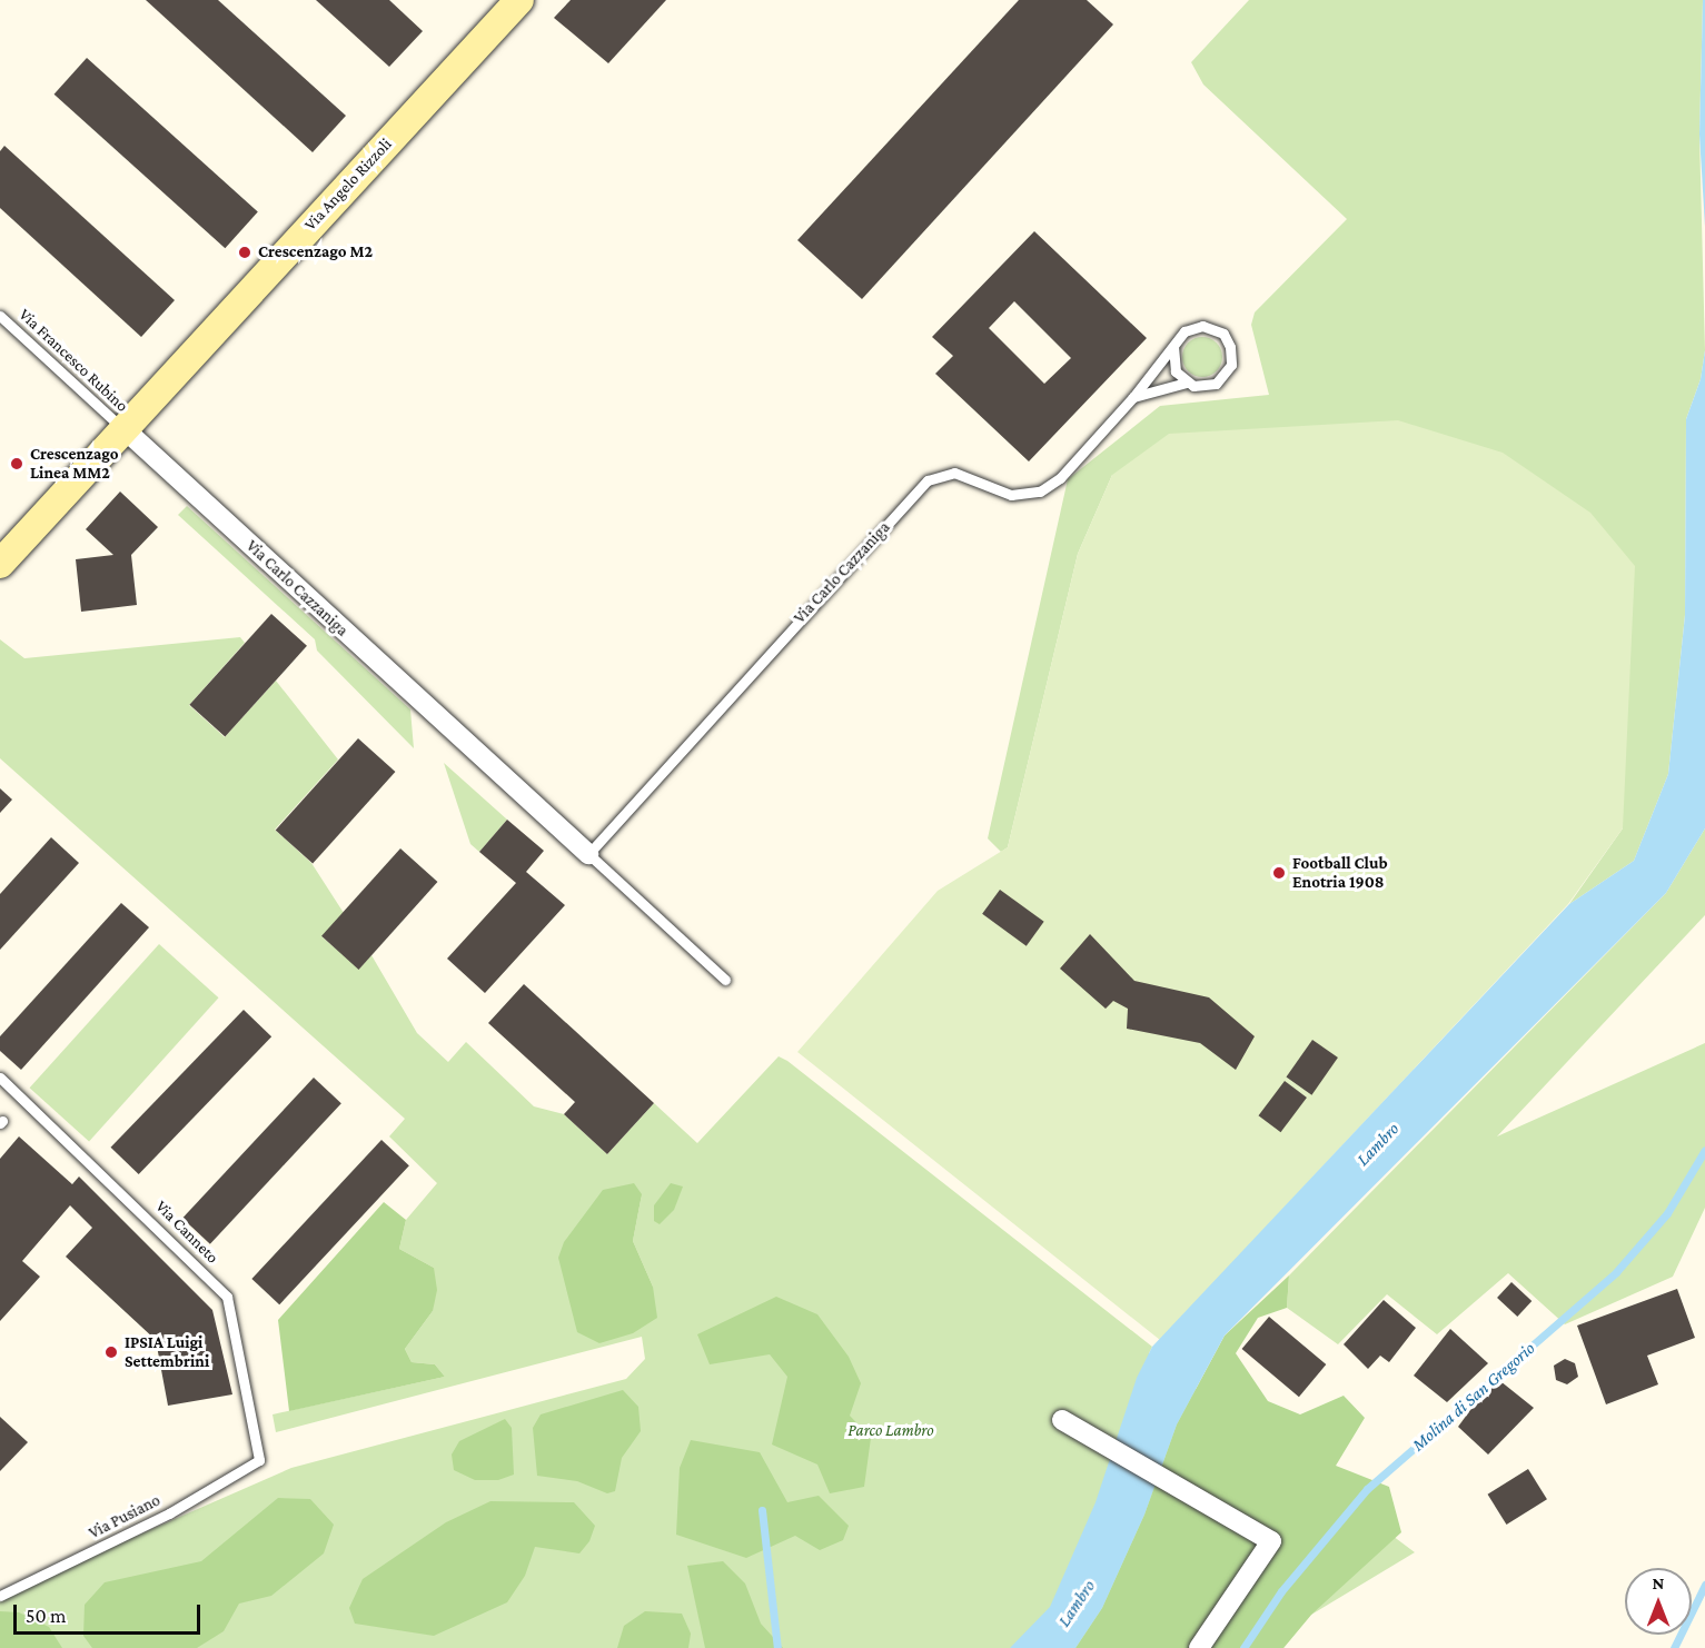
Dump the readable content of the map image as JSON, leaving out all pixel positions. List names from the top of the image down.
{
  "streets": {
    "street": ["Via Angelo Rizzoli", "Via Carlo Cazzaniga"],
    "lane": ["Via Francesco Rubino", "Via Canneto", "Via Pusiano"]
  },
  "crossings": [
    ["Via Angelo Rizzoli", "Via Francesco Rubino"],
    ["Via Angelo Rizzoli", "Via Carlo Cazzaniga"],
    ["Via Francesco Rubino", "Via Carlo Cazzaniga"],
    ["Via Canneto", "Via Pusiano"]
  ],
  "water": ["Lambro", "Molina di San Gregorio"],
  "parks": ["Parco Lambro"],
  "places": [
    "Crescenzago M2",
    "Crescenzago Linea MM2",
    "Football Club Enotria 1908",
    "IPSIA Luigi Settembrini"
  ],
  "scale_bar": "50 m",
  "north": "top"
}
